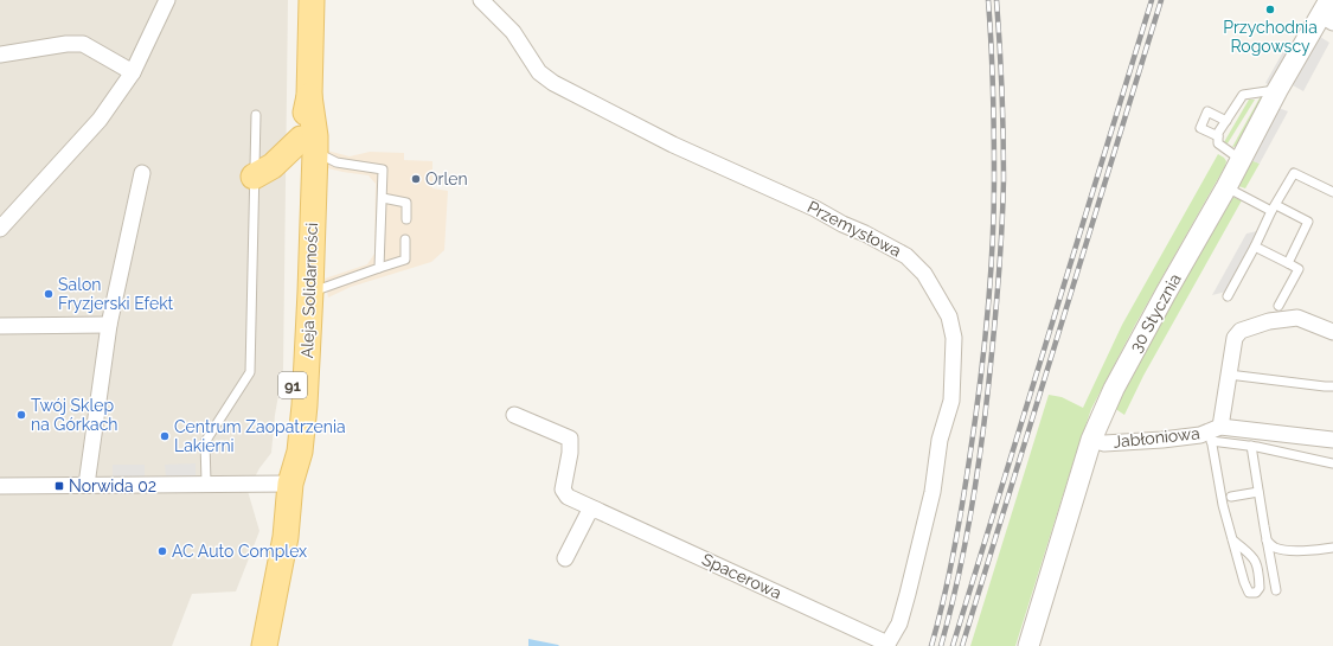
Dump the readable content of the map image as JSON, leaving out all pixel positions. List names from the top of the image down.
{
  "streets": {
    "main road": ["Aleja Solidarności", "91"],
    "street": [
      "Przemysłowa",
      "30 Stycznia",
      "Jabłoniowa",
      "Spacerowa"
    ]
  },
  "crossings": [
    ["Przemysłowa", "Spacerowa"],
    ["30 Stycznia", "Jabłoniowa"]
  ],
  "places": {
    "other": [
      "Przychodnia Rogowscy",
      "Orlen",
      "Salon Fryzjerski Efekt",
      "Twój Sklep na Górkach",
      "Centrum Zaopatrzenia Lakierni",
      "AC Auto Complex"
    ],
    "transit": ["Norwida 02"]
  }
}
